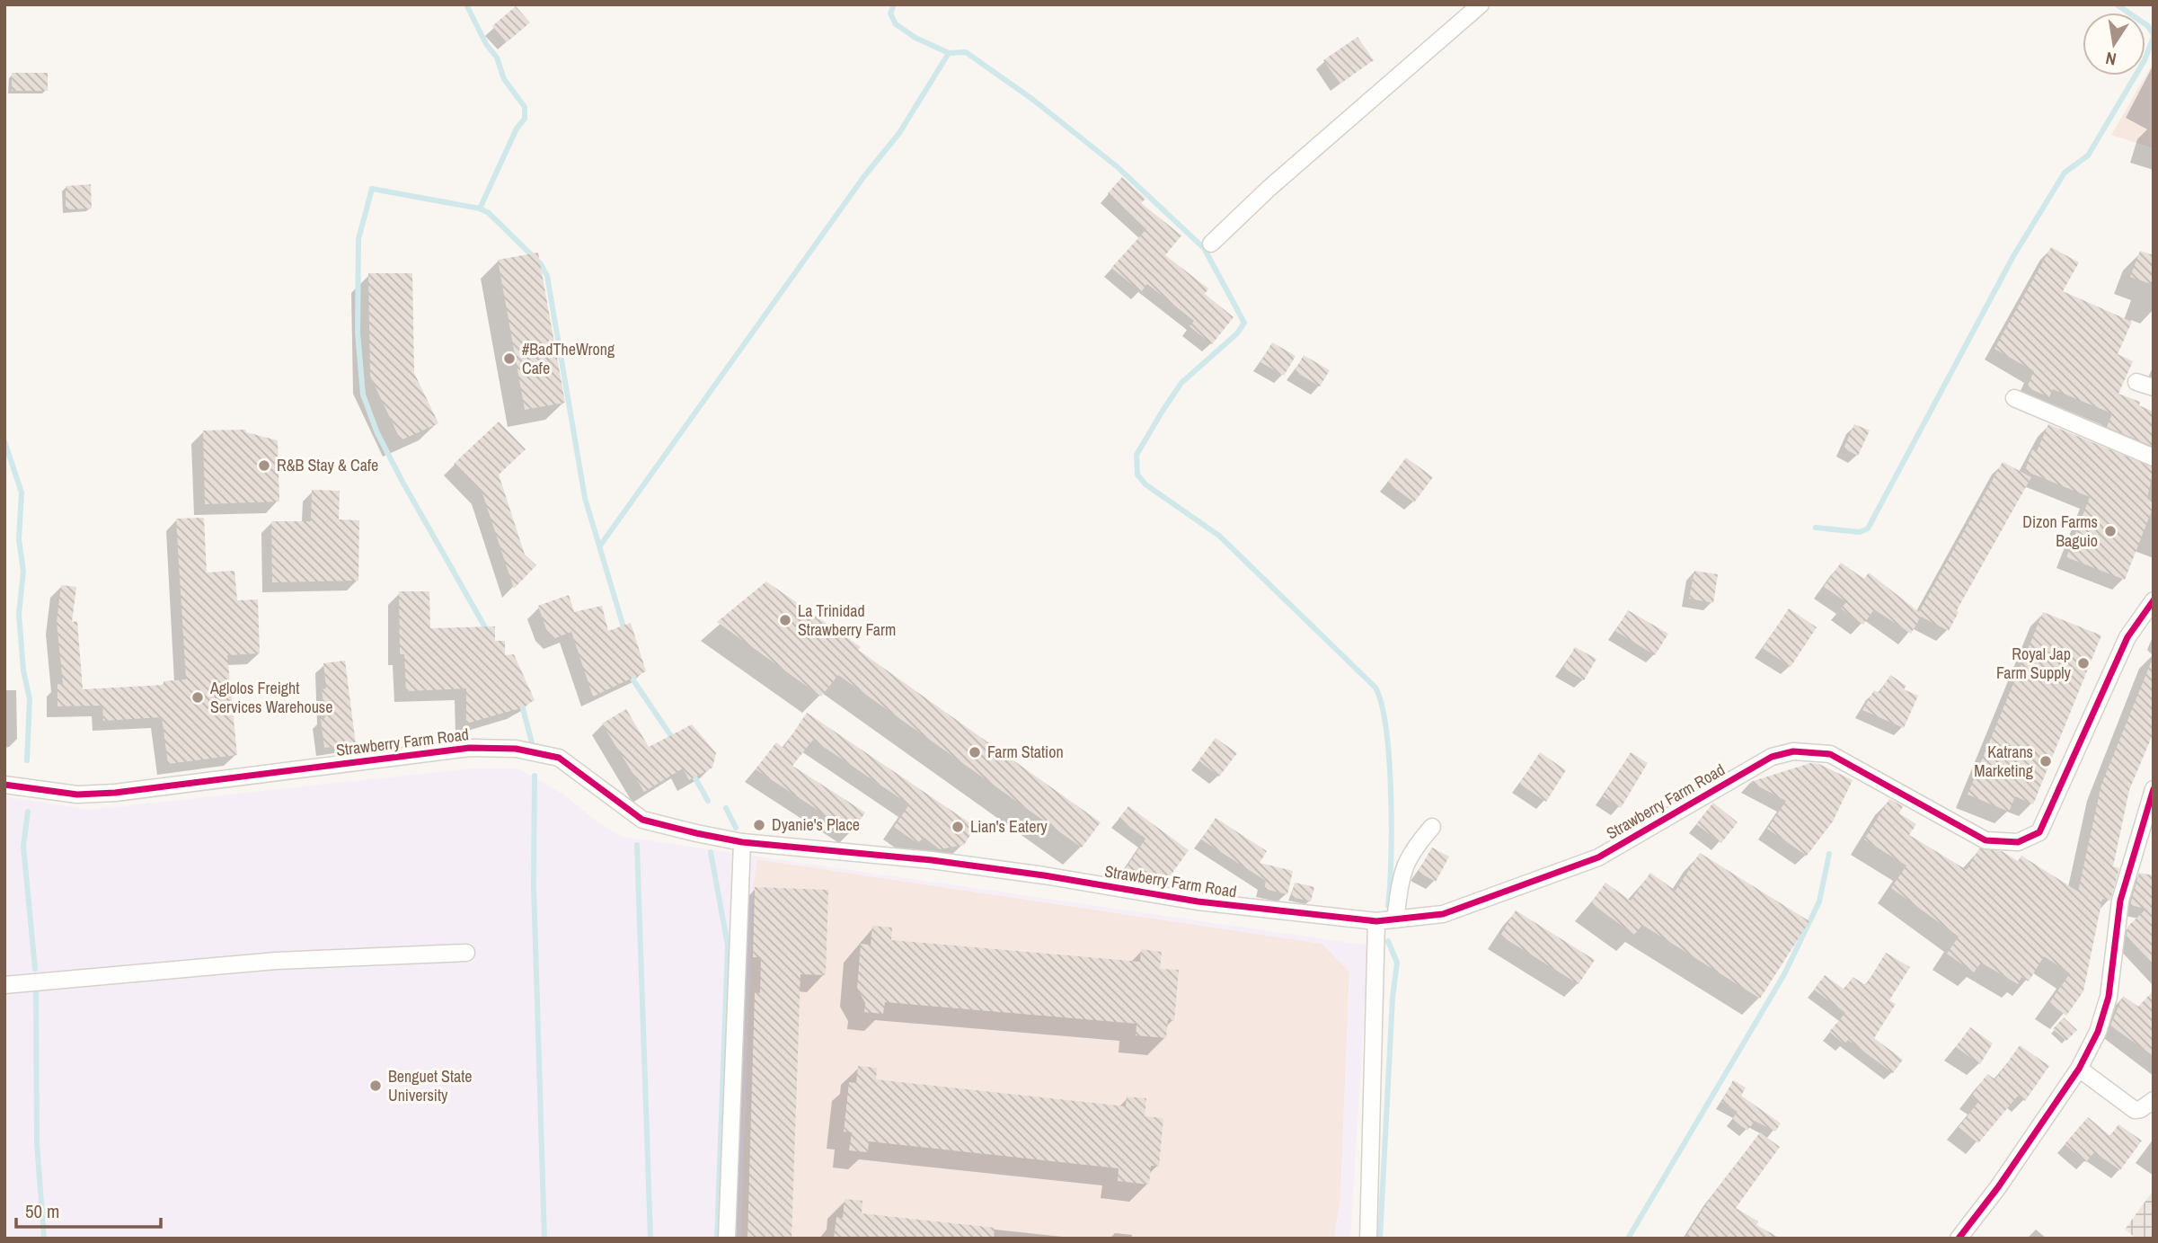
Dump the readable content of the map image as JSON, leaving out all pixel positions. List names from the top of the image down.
{
  "streets": {
    "street": ["Strawberry Farm Road"]
  },
  "places": [
    "#BadTheWrong Cafe",
    "R&B Stay & Cafe",
    "Dizon Farms Baguio",
    "La Trinidad Strawberry Farm",
    "Royal Jap Farm Supply",
    "Aglolos Freight Services Warehouse",
    "Farm Station",
    "Katrans Marketing",
    "Dyanie's Place",
    "Lian's Eatery",
    "Benguet State University"
  ],
  "scale_bar": "50 m",
  "north": "bottom"
}
